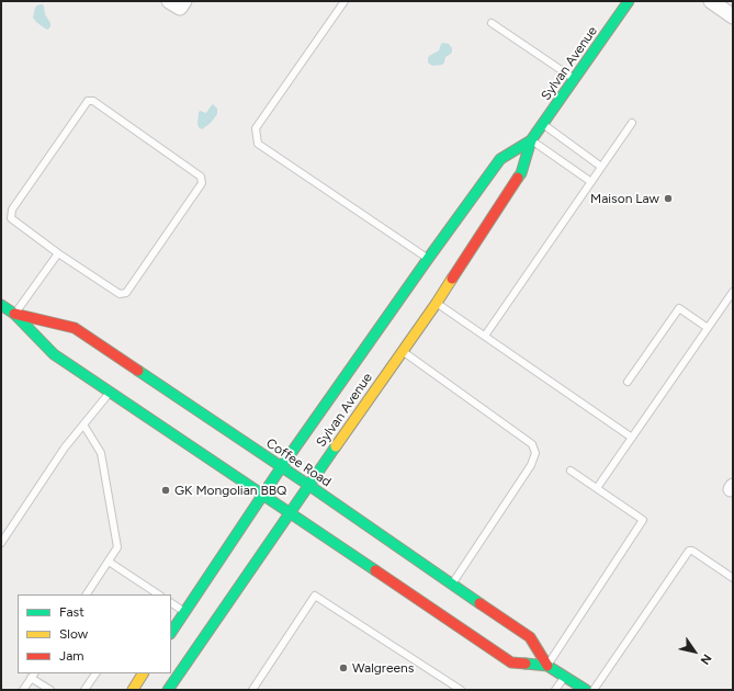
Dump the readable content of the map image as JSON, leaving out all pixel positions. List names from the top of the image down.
{
  "streets": {
    "main road": ["Sylvan Avenue", "Coffee Road"]
  },
  "crossings": [
    ["Sylvan Avenue", "Coffee Road"]
  ],
  "places": ["Maison Law", "GK Mongolian BBQ", "Walgreens"],
  "legend": ["Fast", "Slow", "Jam"],
  "north": "bottom right"
}
